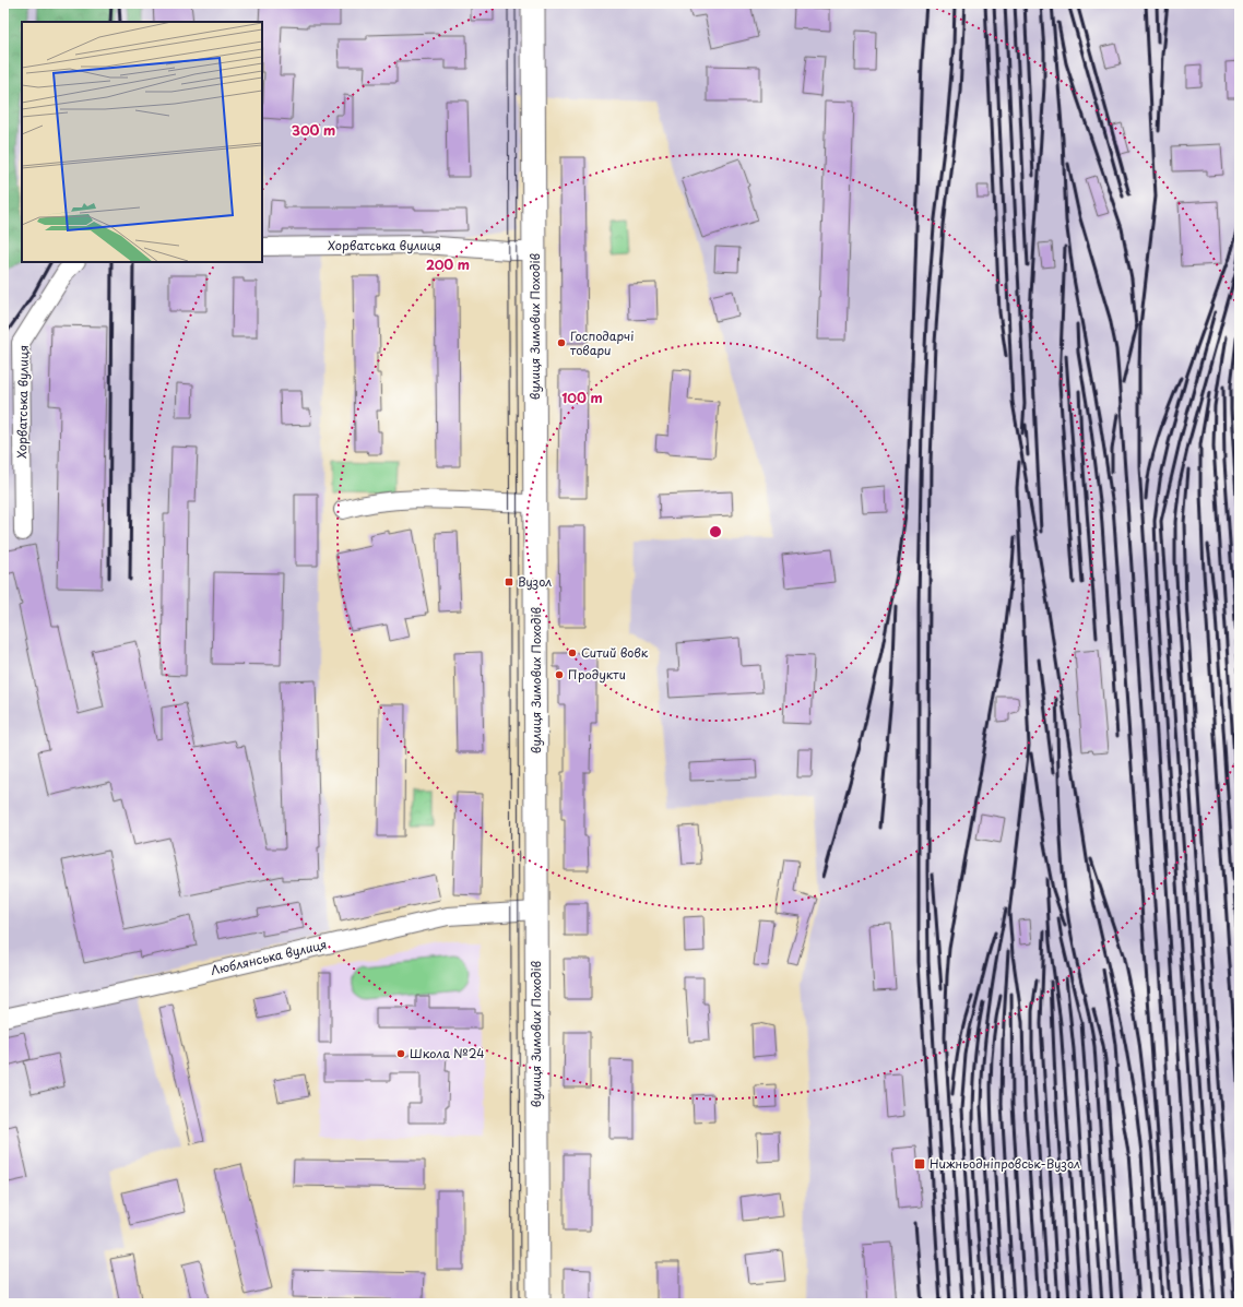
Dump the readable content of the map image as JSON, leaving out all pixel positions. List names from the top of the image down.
{
  "streets": {
    "main road": ["вулиця Зимових Походів"],
    "street": ["Хорватська вулиця", "Люблянська вулиця"]
  },
  "crossings": [
    ["Хорватська вулиця", "вулиця Зимових Походів"],
    ["вулиця Зимових Походів", "Люблянська вулиця"]
  ],
  "places": {
    "other": [
      "Господарчі товари",
      "Ситий вовк",
      "Продукти",
      "Школа №24"
    ],
    "transit": ["Вузол", "Нижньодніпровськ-Вузол"]
  },
  "rings": ["300 m", "200 m", "100 m"]
}
